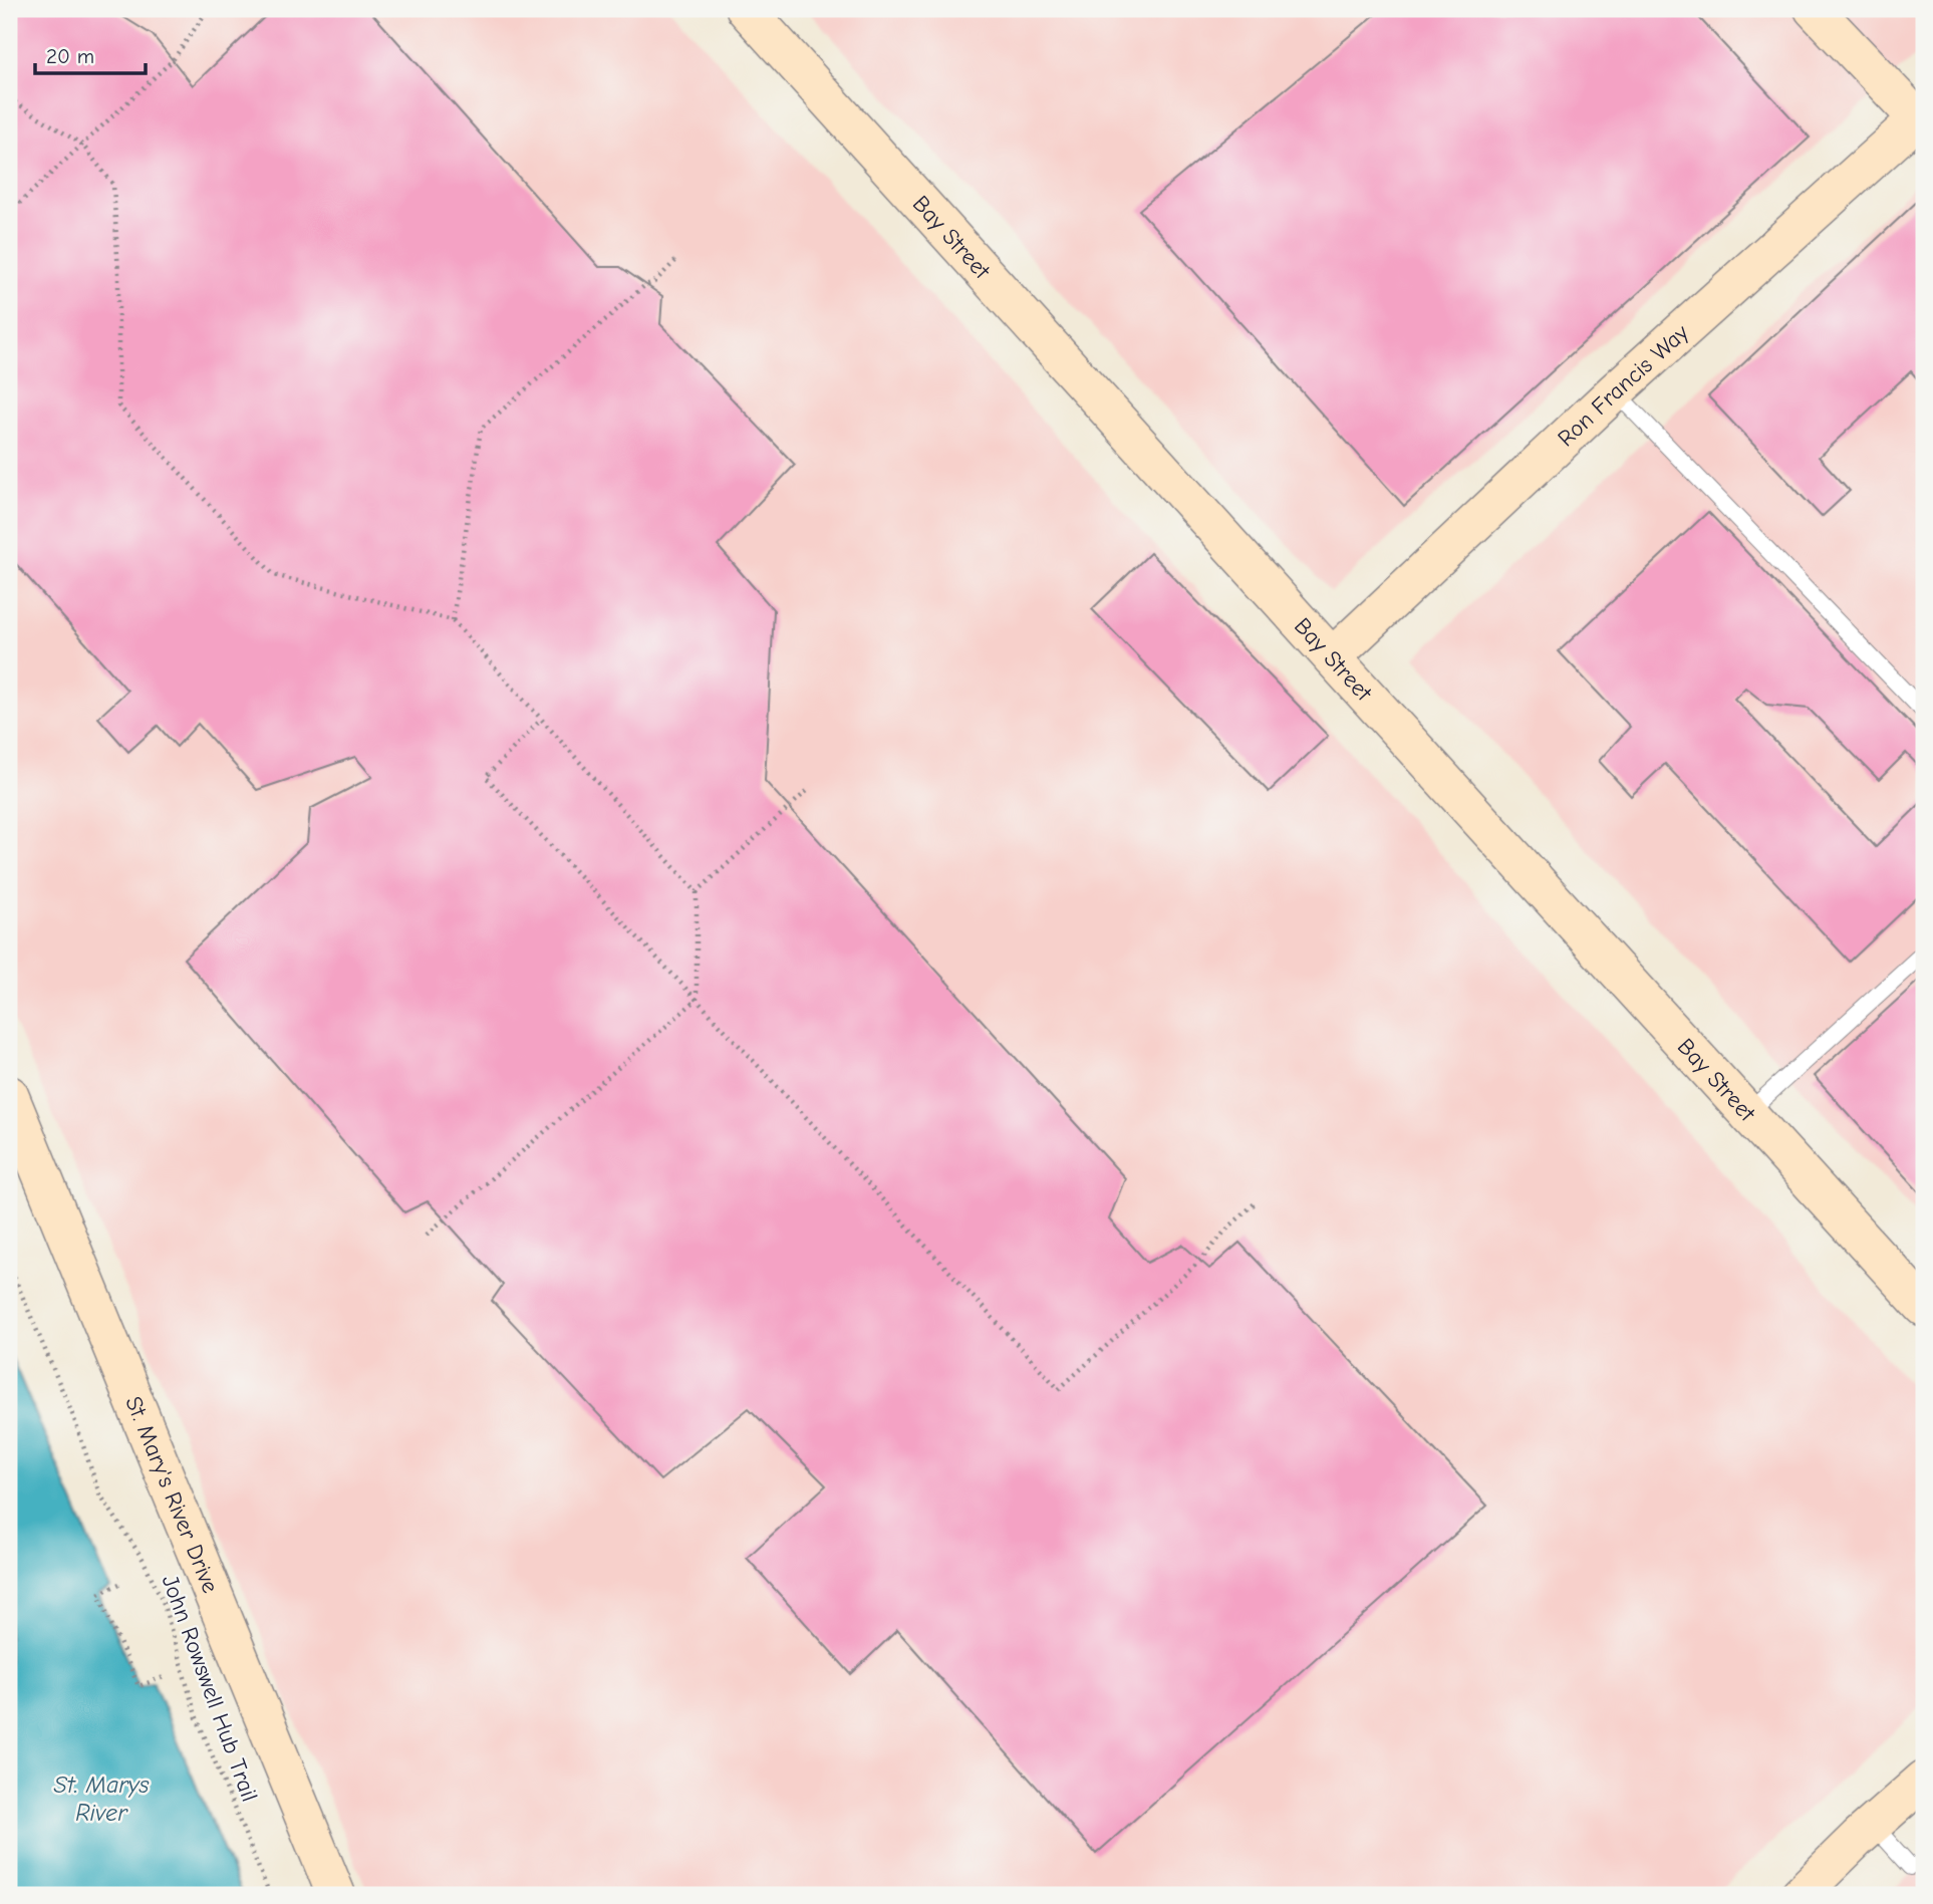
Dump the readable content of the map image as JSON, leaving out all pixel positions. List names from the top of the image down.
{
  "streets": {
    "main road": ["Bay Street", "Ron Francis Way", "St. Mary's River Drive"],
    "path": ["John Rowswell Hub Trail"]
  },
  "crossings": [
    ["Bay Street", "Ron Francis Way"]
  ],
  "water": ["St. Marys River"],
  "scale_bar": "20 m"
}
